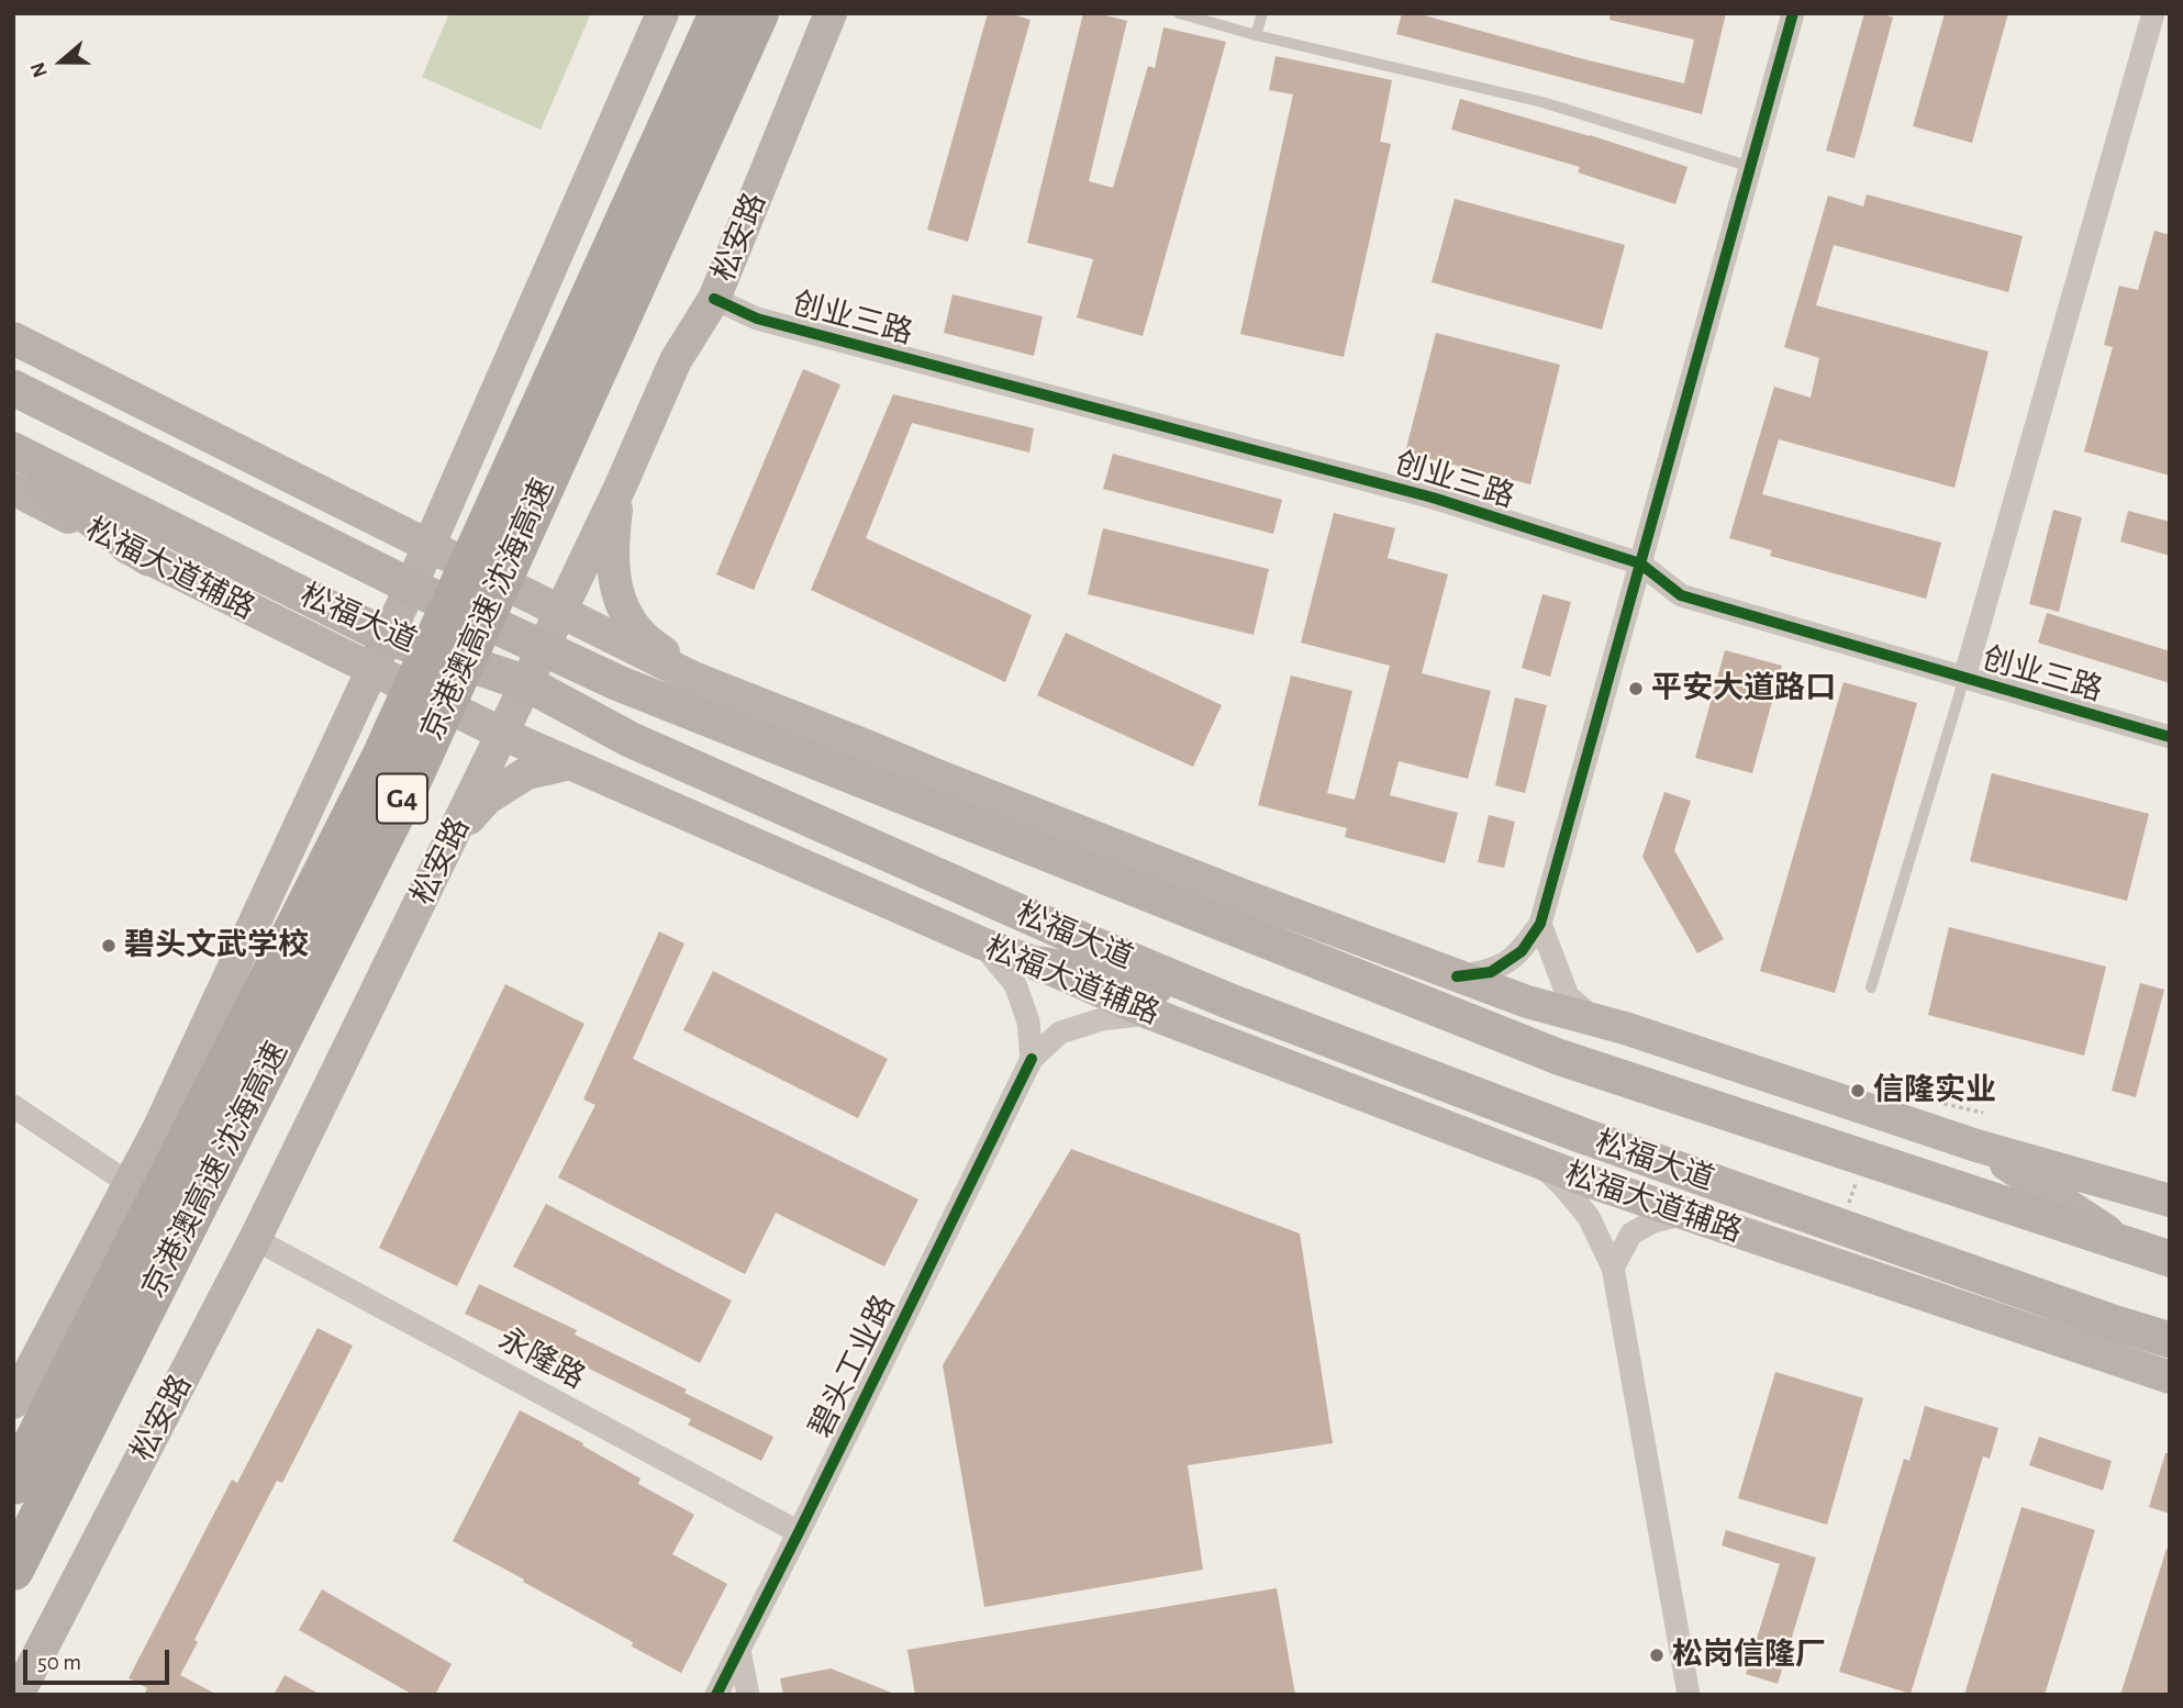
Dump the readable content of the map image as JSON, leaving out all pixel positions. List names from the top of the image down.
{
  "streets": {
    "highway": ["京港澳高速 沈海高速", "G4"],
    "main road": ["松安路", "松福大道辅路", "松福大道"],
    "street": ["创业三路", "永隆路", "碧头工业路"]
  },
  "crossings": [
    ["松安路", "创业三路"],
    ["松安路", "松福大道辅路"],
    ["松安路", "松福大道"],
    ["松安路", "永隆路"],
    ["永隆路", "碧头工业路"]
  ],
  "places": [
    "平安大道路口",
    "碧头文武学校",
    "信隆实业",
    "松岗信隆厂"
  ],
  "scale_bar": "50 m",
  "north": "left"
}
